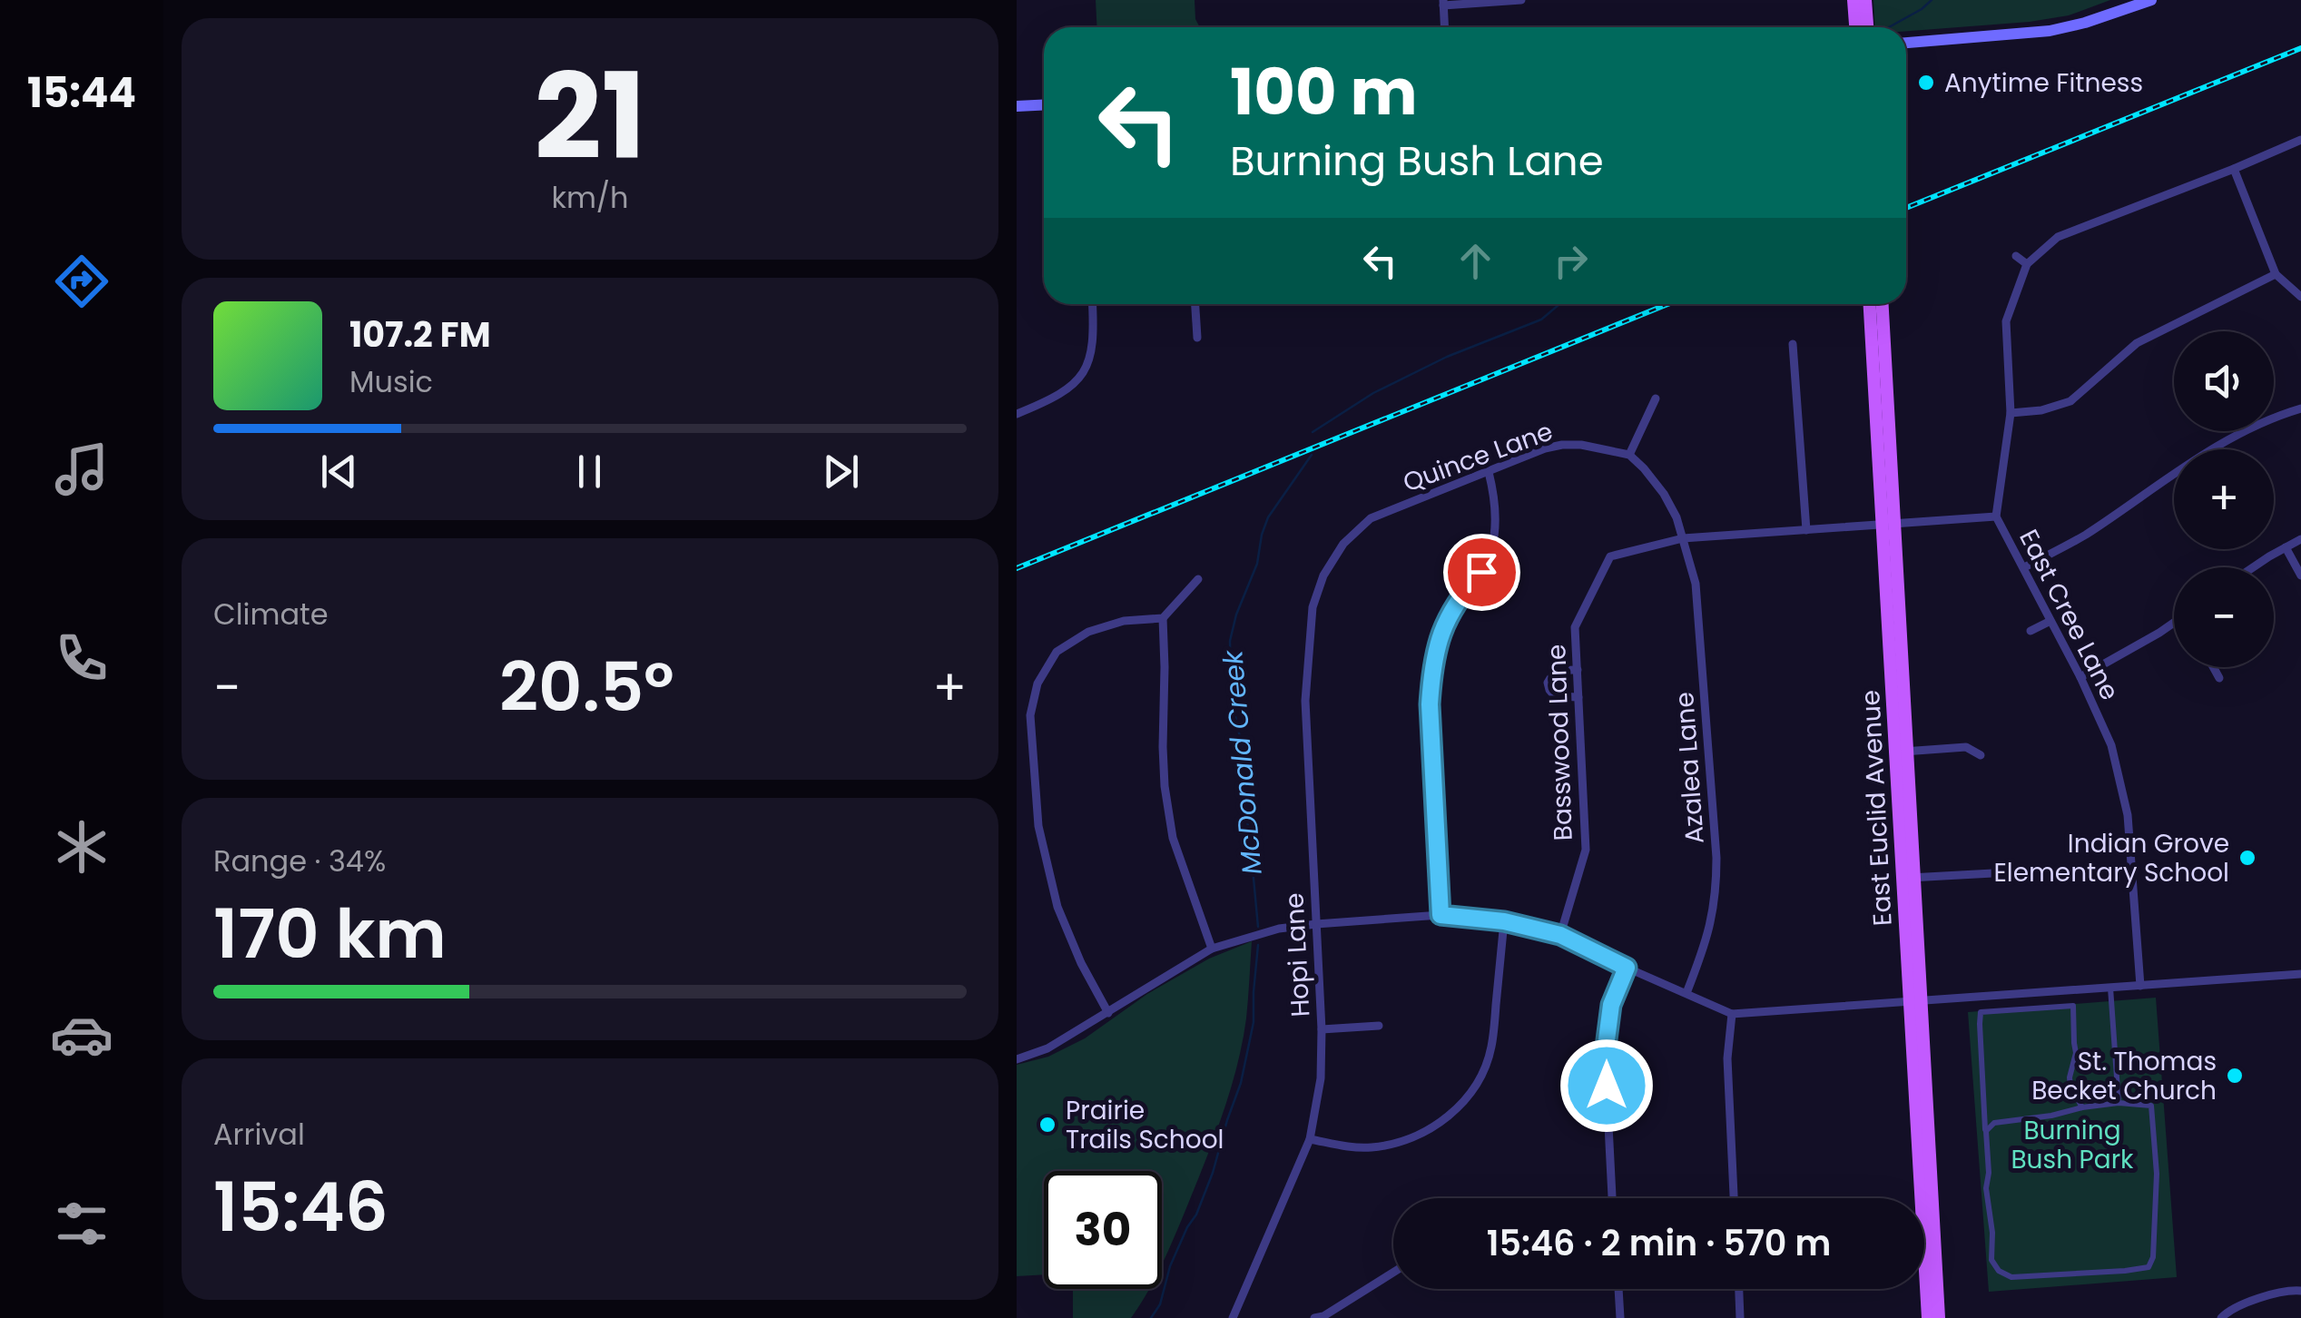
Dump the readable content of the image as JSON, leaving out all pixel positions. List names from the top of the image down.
{
  "streets": {
    "main road": ["East Euclid Avenue"],
    "street": [
      "Quince Lane",
      "East Cree Lane",
      "Basswood Lane",
      "Azalea Lane",
      "Hopi Lane"
    ]
  },
  "crossings": [
    ["Quince Lane", "Hopi Lane"],
    ["East Cree Lane", "Basswood Lane"],
    ["Basswood Lane", "Azalea Lane"],
    ["Basswood Lane", "East Euclid Avenue"]
  ],
  "water": ["McDonald Creek"],
  "parks": ["Burning Bush Park"],
  "places": [
    "Anytime Fitness",
    "Indian Grove Elementary School",
    "St. Thomas Becket Church",
    "Prairie Trails School"
  ],
  "page": {
    "tabs": "15:44",
    "tile": [
      ["21", "km/h"],
      "Climate",
      ["Range · 34%", "170 km"],
      ["Arrival", "15:46"]
    ],
    "turn": ["100 m", "Burning Bush Lane"],
    "song": ["107.2 FM", "Music"],
    "map_buttons": ["+", "−"],
    "heat": ["−", "20.5°", "+"],
    "limit": "30",
    "trip": "15:46 · 2 min · 570 m"
  }
}
